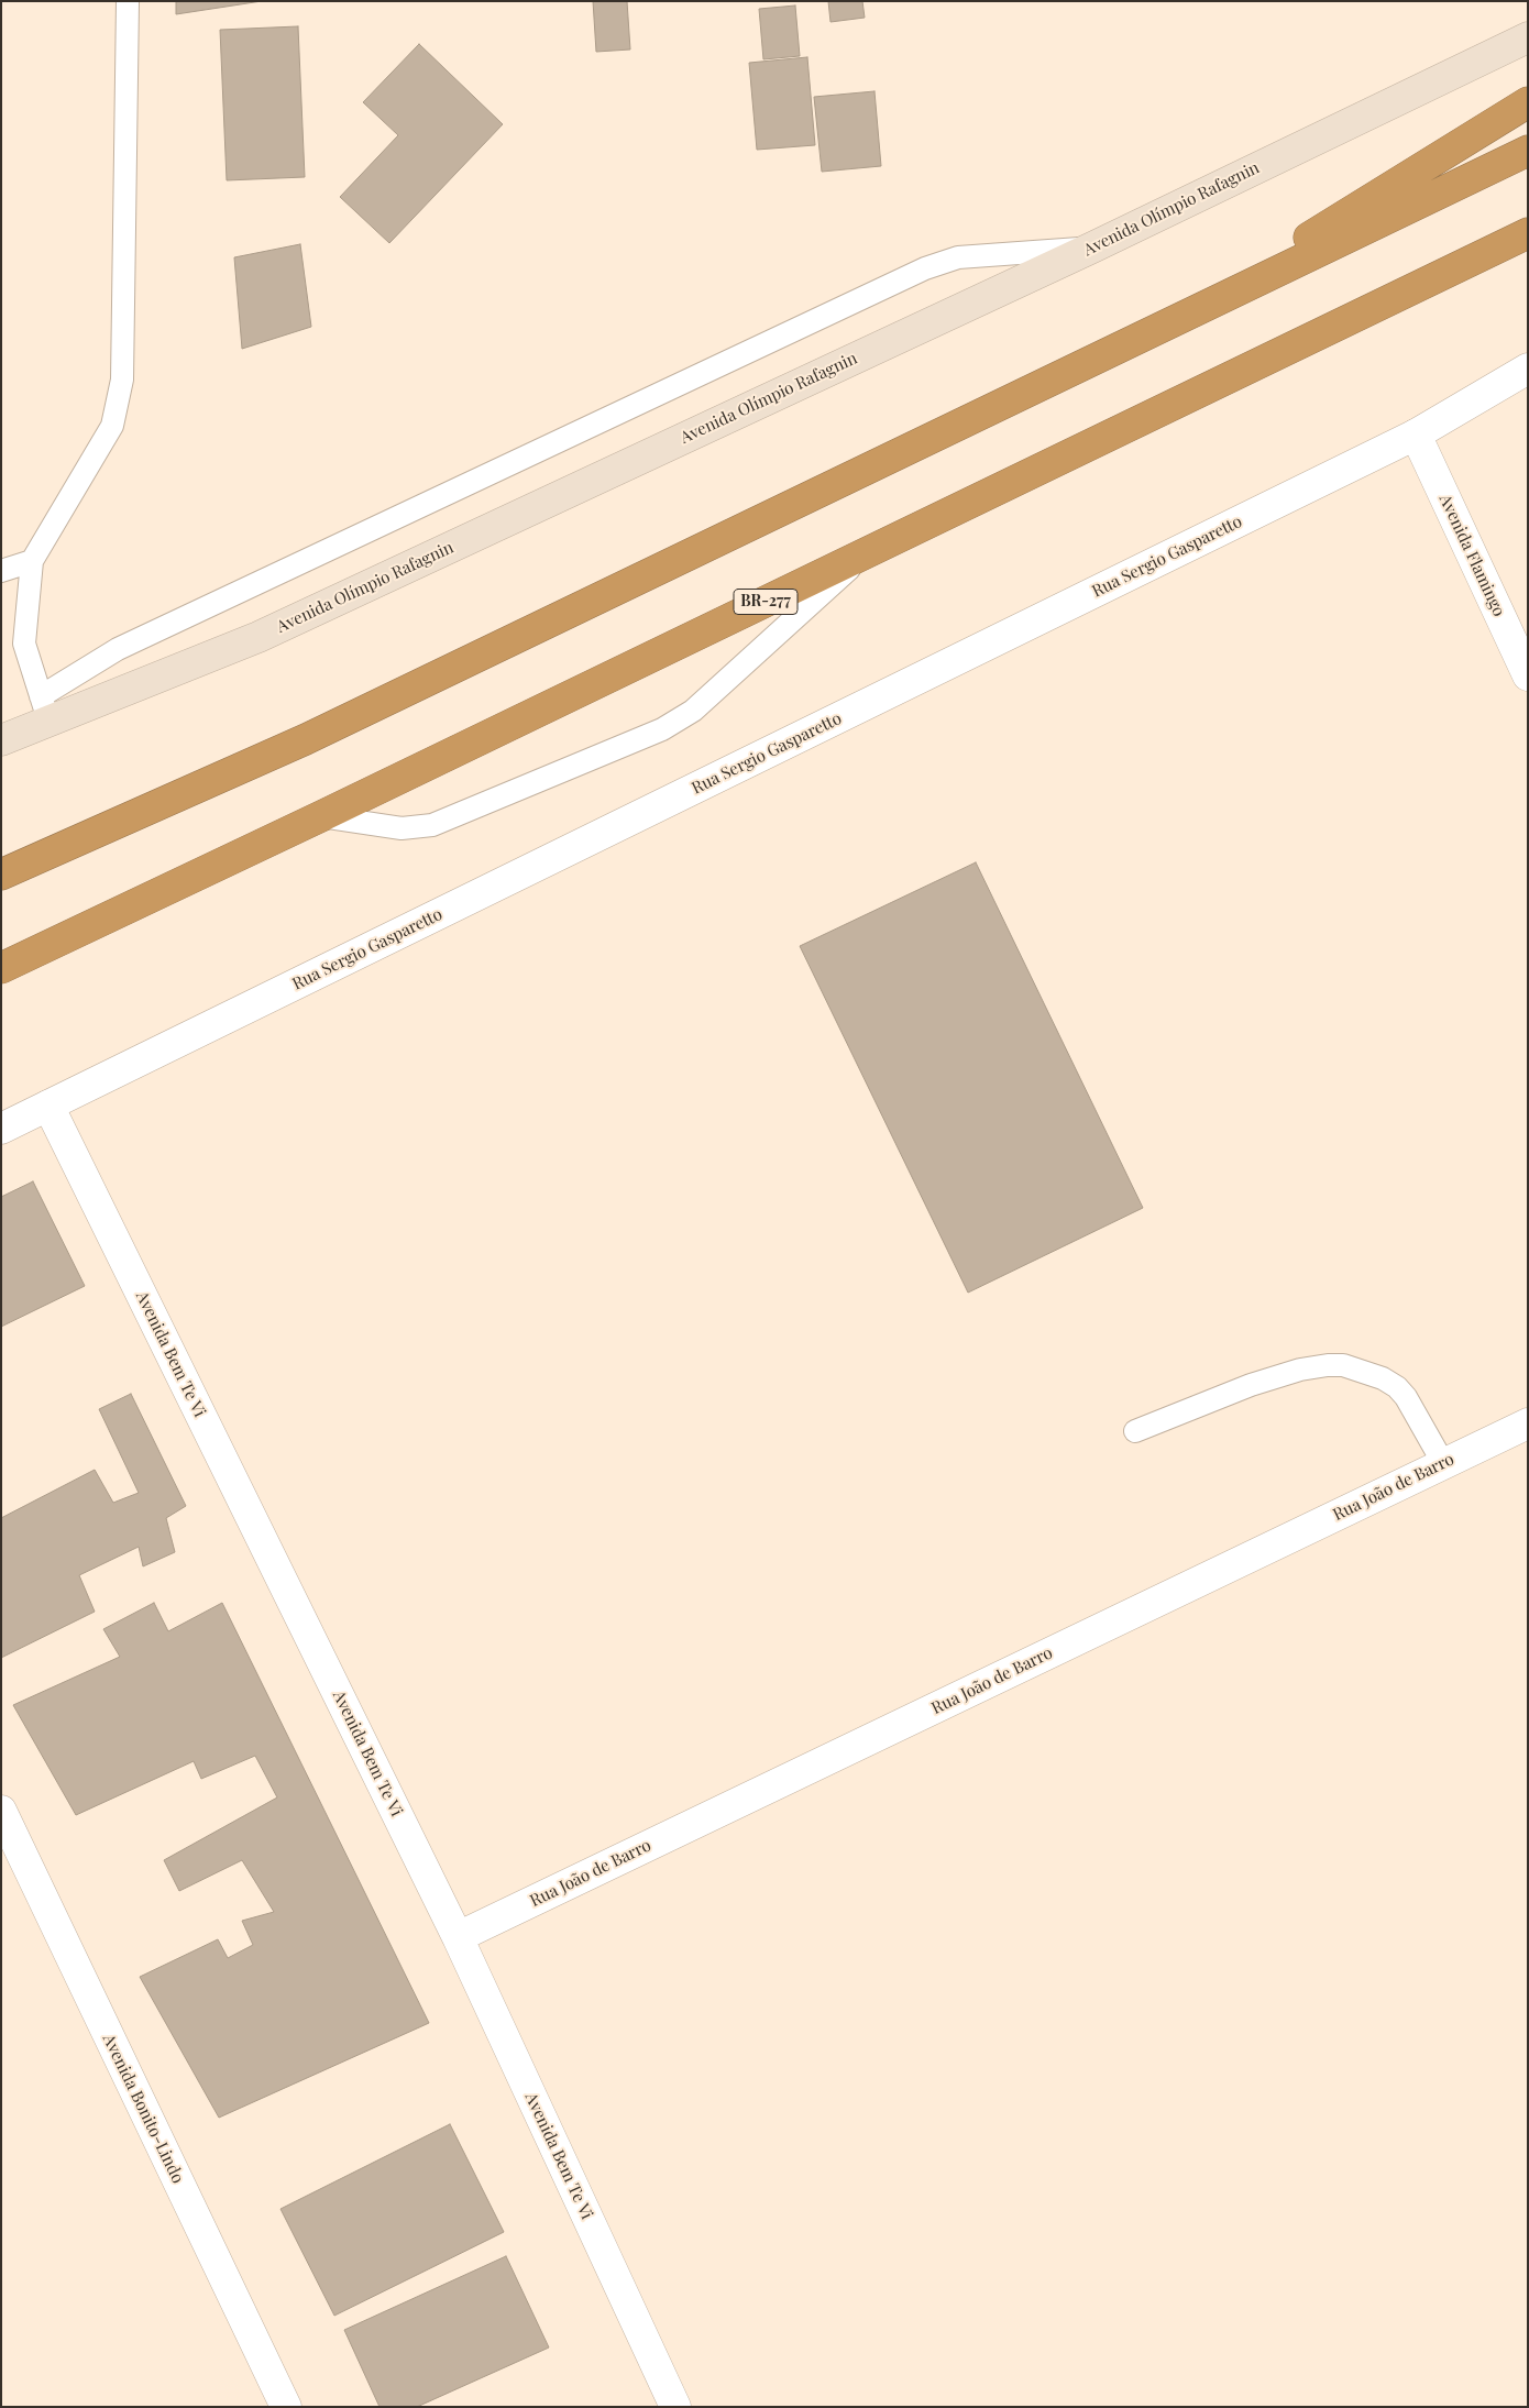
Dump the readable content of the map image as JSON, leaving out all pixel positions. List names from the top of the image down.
{
  "streets": {
    "highway": ["BR-277"],
    "main road": ["Avenida Olímpio Rafagnin"],
    "street": [
      "Avenida Flamingo",
      "Rua Sergio Gasparetto",
      "Avenida Bem Te Vi",
      "Rua João de Barro",
      "Avenida Bonito-Lindo"
    ]
  },
  "crossings": [
    ["Avenida Flamingo", "Rua Sergio Gasparetto"],
    ["Rua Sergio Gasparetto", "Avenida Bem Te Vi"],
    ["Avenida Bem Te Vi", "Rua João de Barro"]
  ]
}
